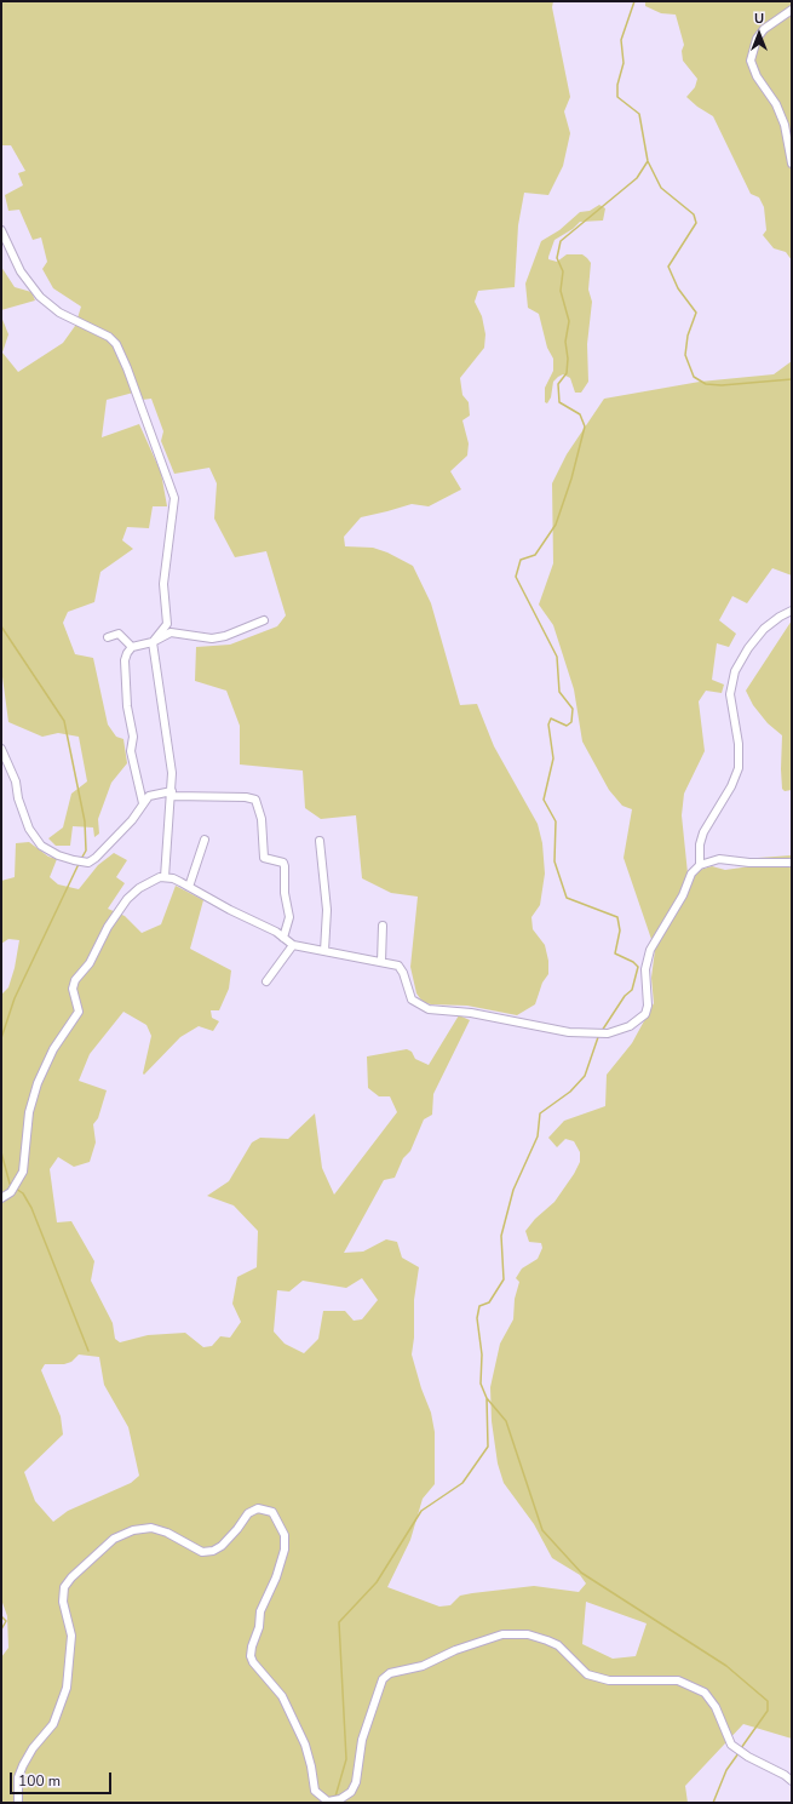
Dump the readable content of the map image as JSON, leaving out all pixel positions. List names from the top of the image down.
{
  "scale_bar": "100 m",
  "north": "top"
}
